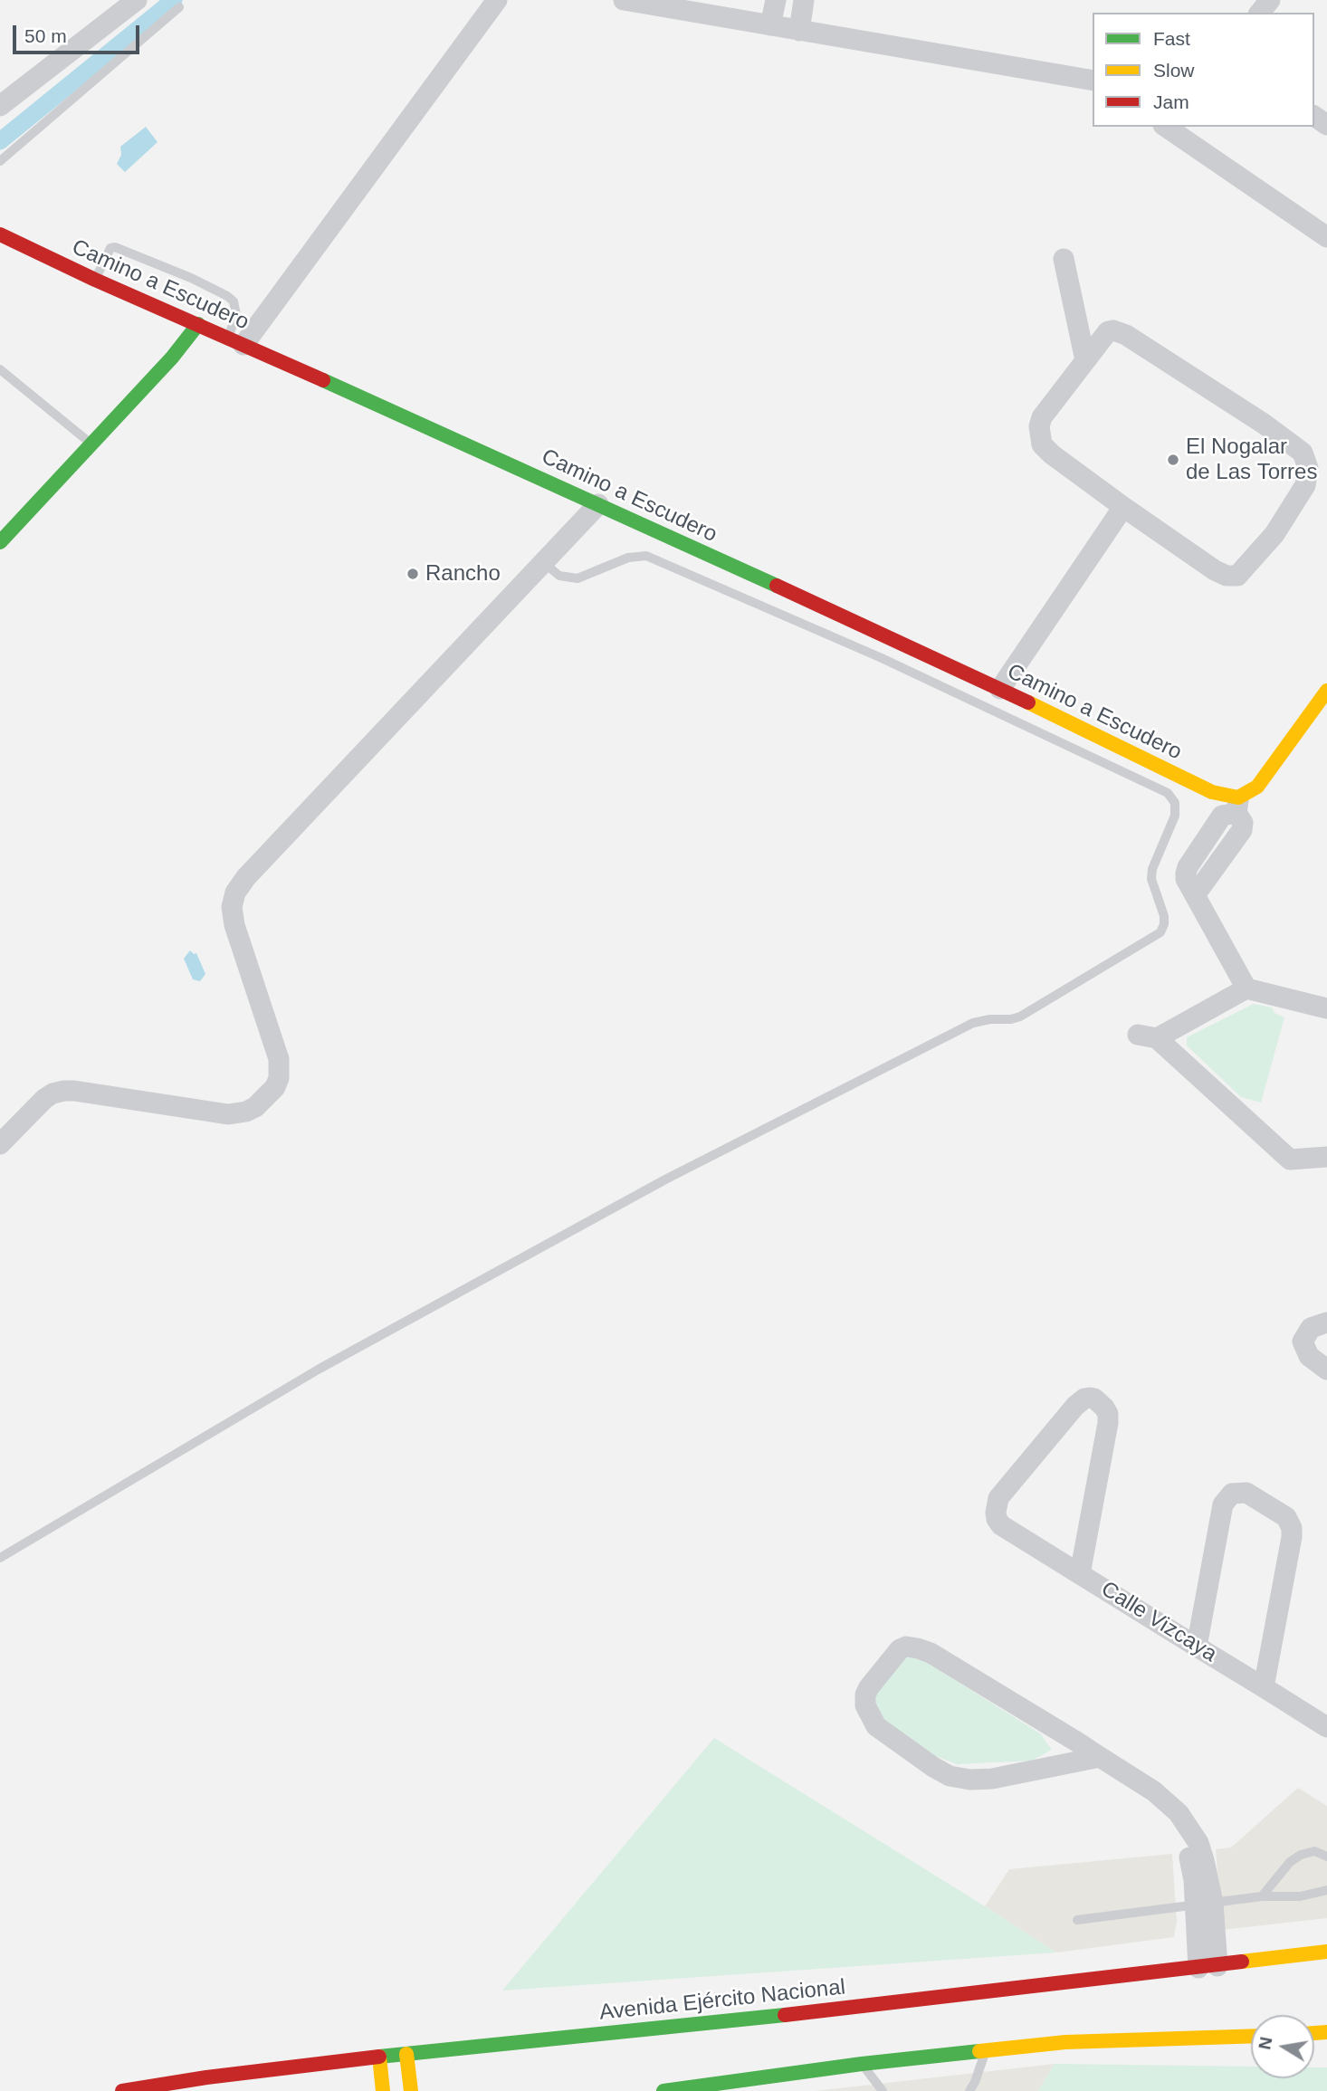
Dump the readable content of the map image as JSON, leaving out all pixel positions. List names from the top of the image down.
{
  "streets": {
    "street": ["Camino a Escudero", "Calle Vizcaya", "Avenida Ejército Nacional"]
  },
  "places": ["El Nogalar de Las Torres", "Rancho"],
  "legend": ["Fast", "Slow", "Jam"],
  "scale_bar": "50 m",
  "north": "left"
}
